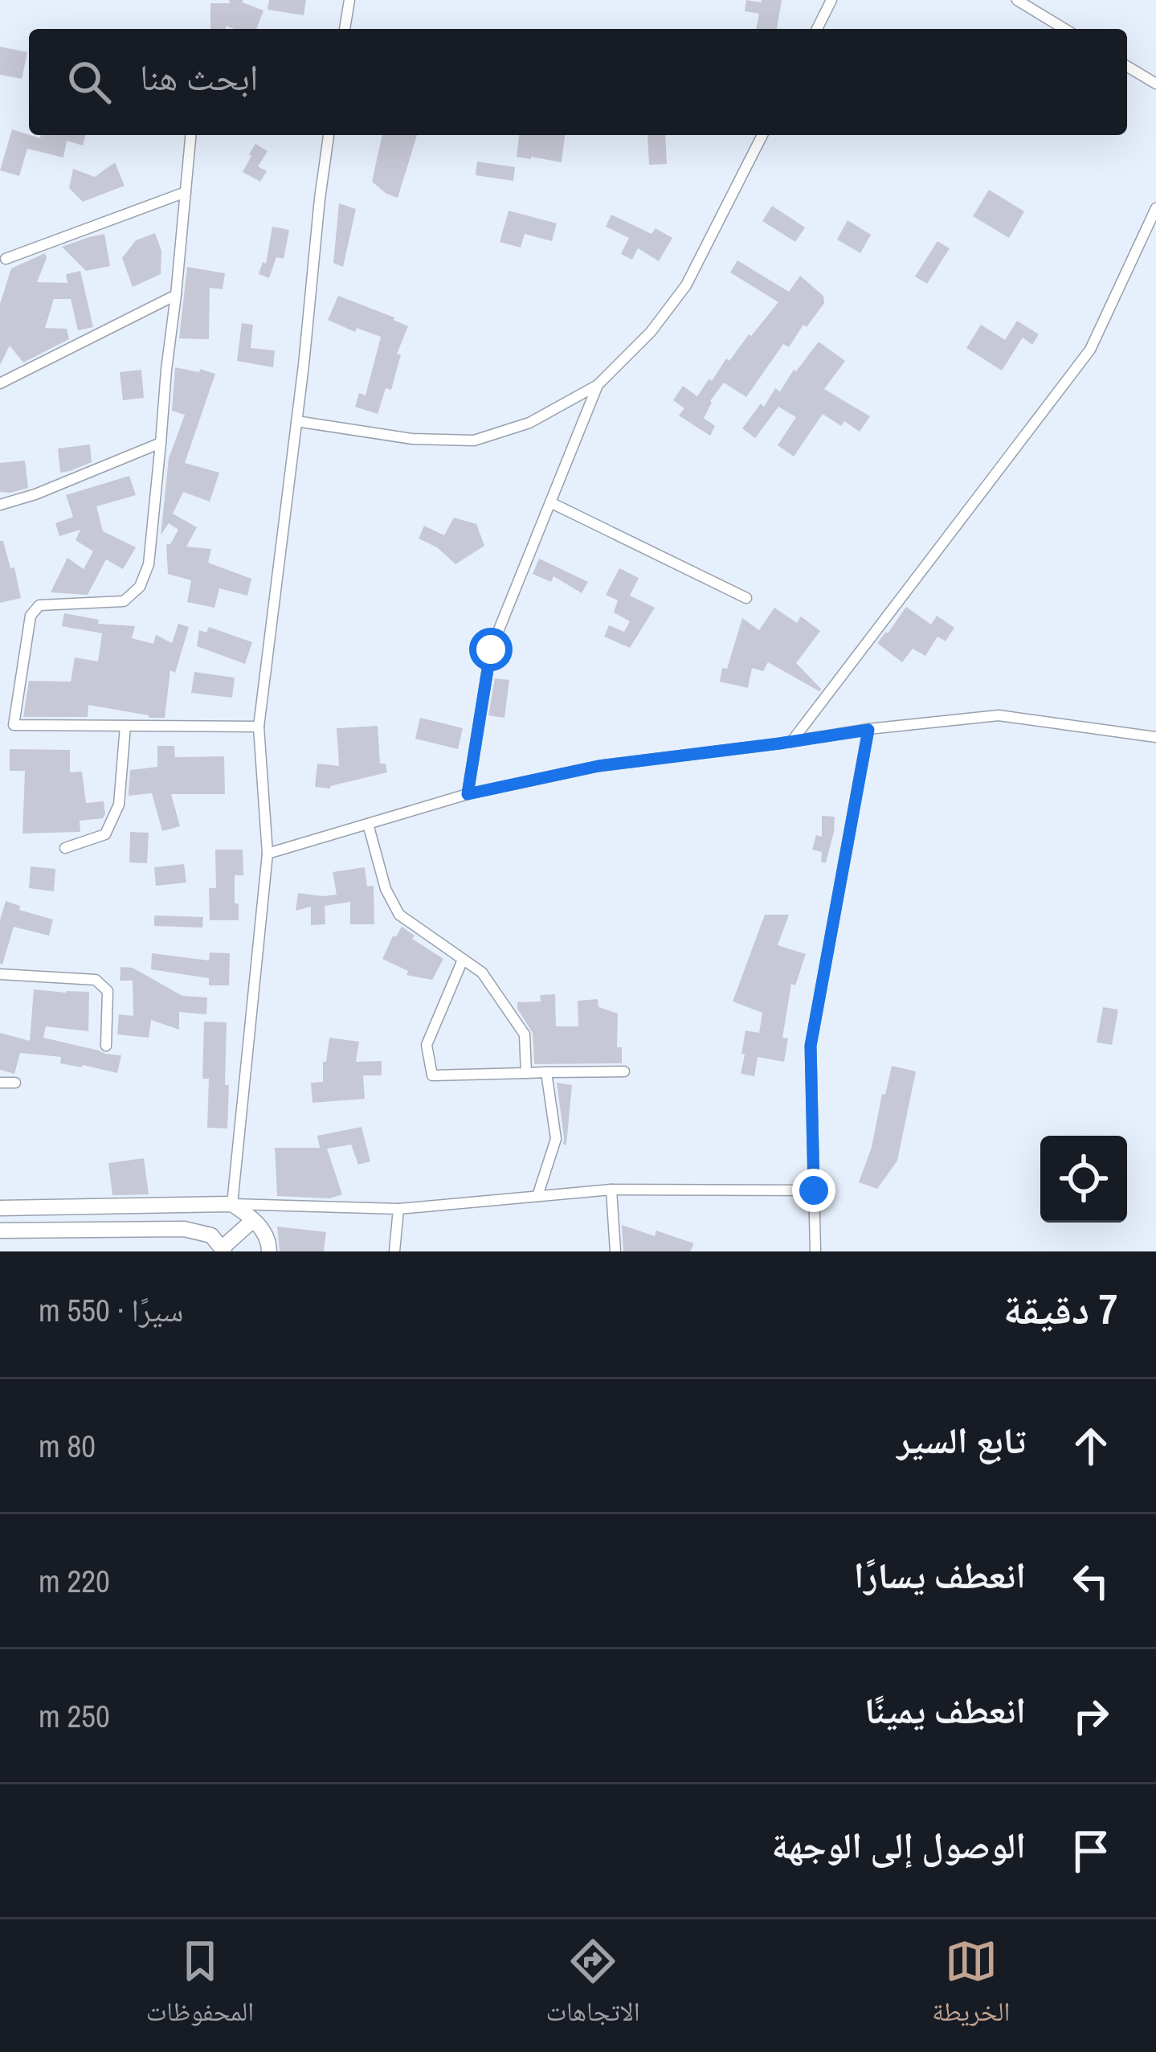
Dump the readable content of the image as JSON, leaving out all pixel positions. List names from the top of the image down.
{
  "page": {
    "search": "ابحث هنا",
    "heading": ["7 دقيقة", "سيرًا · 550 m"],
    "list": [
      ["تابع السير", "80 m"],
      ["انعطف يسارًا", "220 m"],
      ["انعطف يمينًا", "250 m"],
      "الوصول إلى الوجهة"
    ],
    "nav": ["الخريطة", "الاتجاهات", "المحفوظات"]
  }
}
